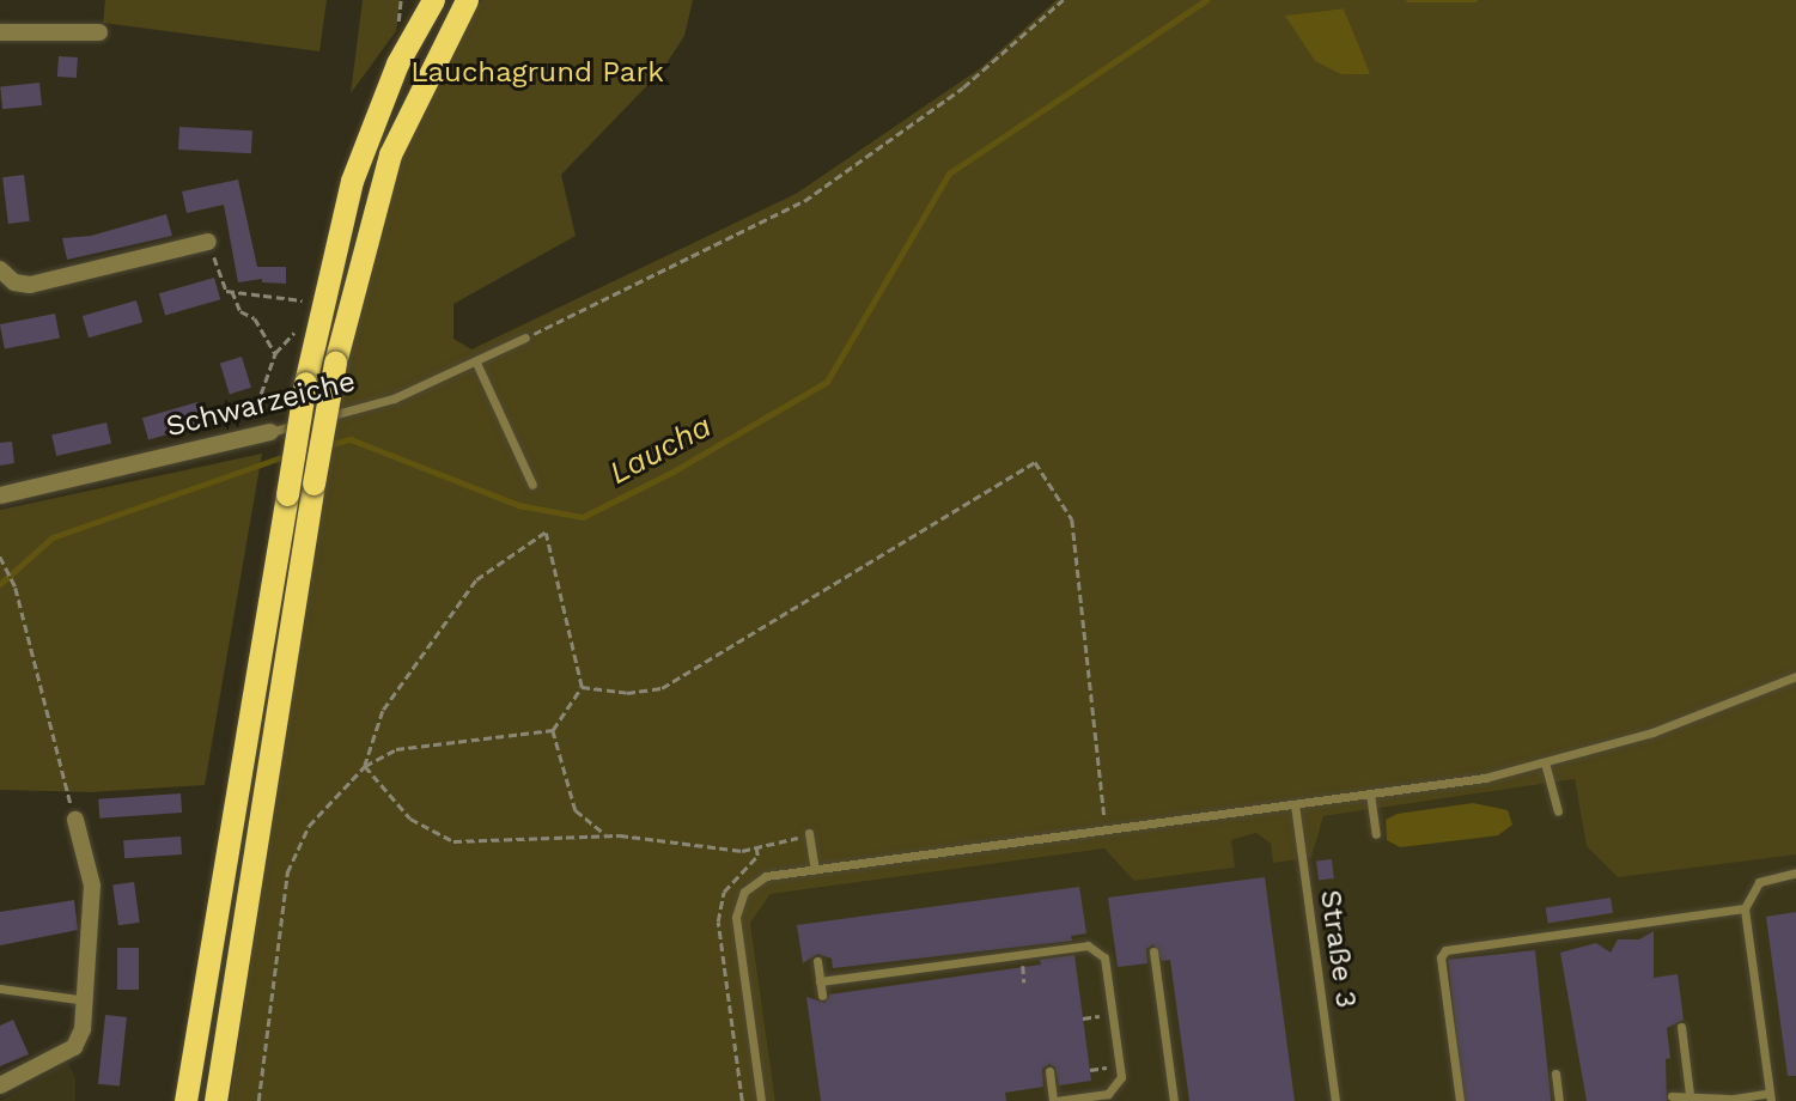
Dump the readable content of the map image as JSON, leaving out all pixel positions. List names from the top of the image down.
{
  "streets": {
    "street": ["Schwarzeiche"],
    "lane": ["Straße 3"]
  },
  "water": ["Laucha"],
  "parks": ["Lauchagrund Park"]
}
